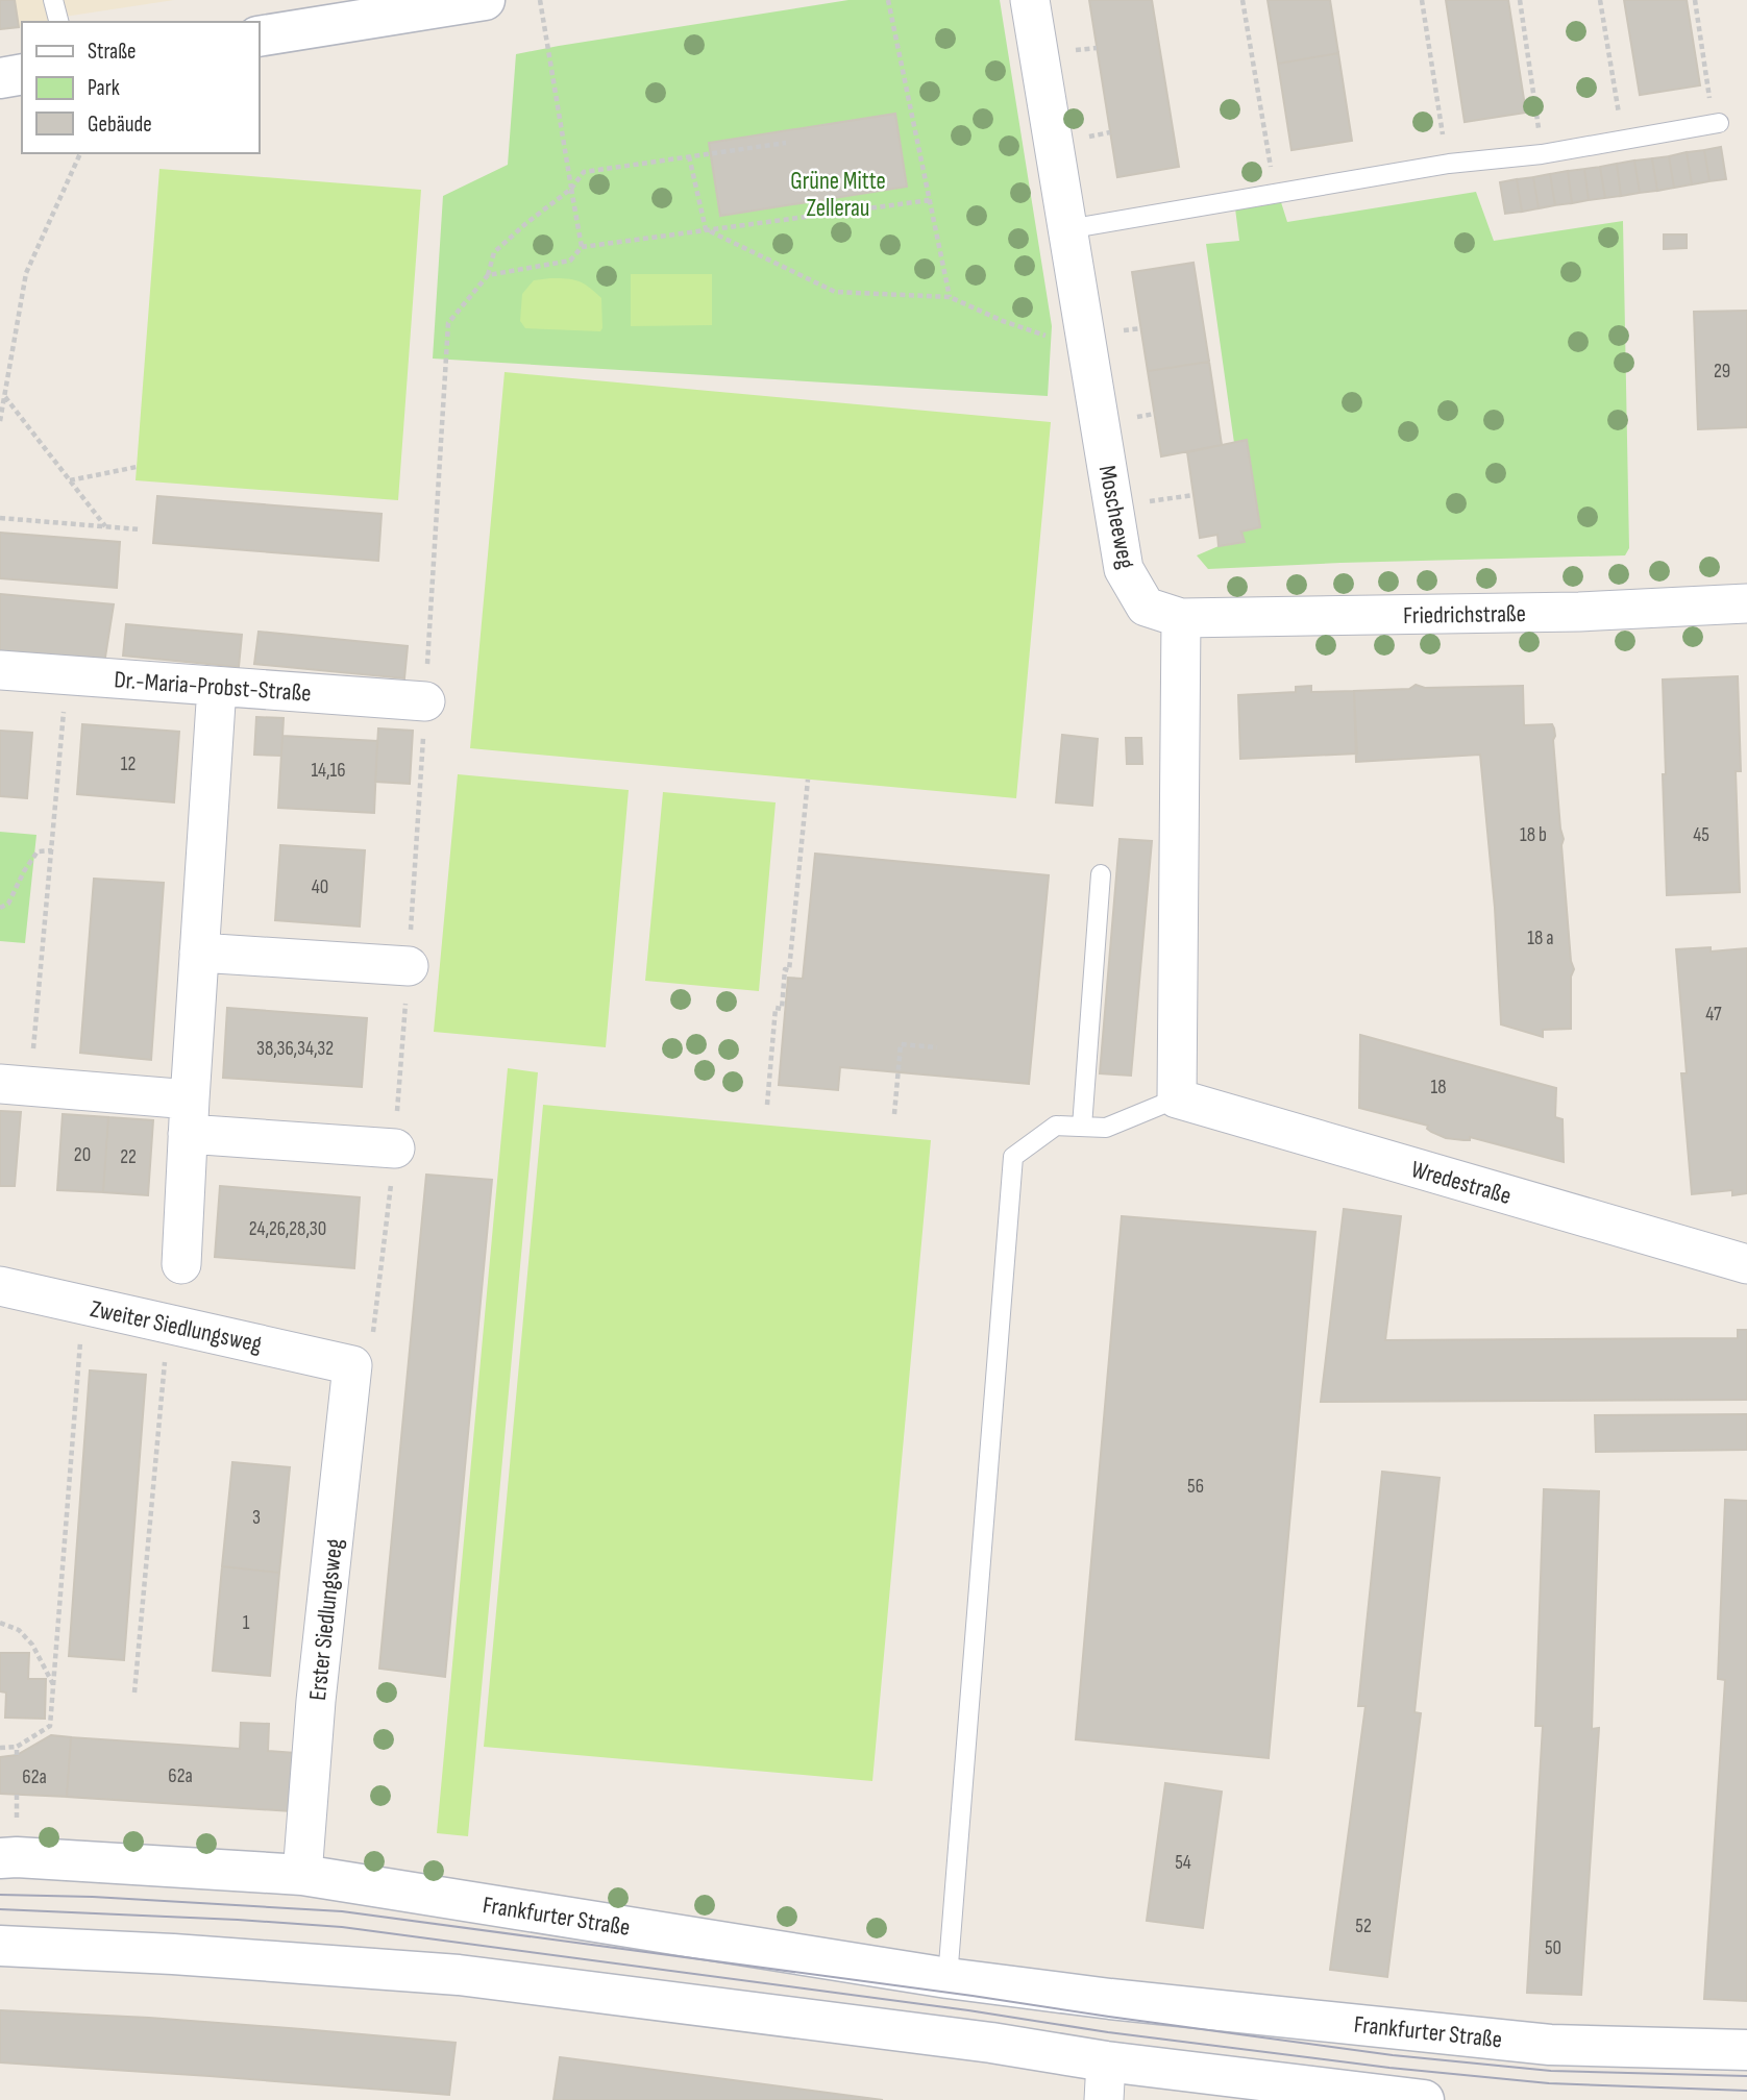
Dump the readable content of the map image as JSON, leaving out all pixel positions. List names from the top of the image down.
{
  "streets": {
    "street": [
      "Moscheeweg",
      "Friedrichstraße",
      "Dr.-Maria-Probst-Straße",
      "Wredestraße",
      "Zweiter Siedlungsweg",
      "Erster Siedlungsweg",
      "Frankfurter Straße"
    ]
  },
  "crossings": [
    ["Moscheeweg", "Friedrichstraße"],
    ["Zweiter Siedlungsweg", "Erster Siedlungsweg"],
    ["Erster Siedlungsweg", "Frankfurter Straße"]
  ],
  "parks": ["Grüne Mitte Zellerau"],
  "house_numbers": [
    "29",
    "12",
    "14,16",
    "18 b",
    "45",
    "40",
    "18 a",
    "47",
    "38,36,34,32",
    "18",
    "20",
    "22",
    "24,26,28,30",
    "56",
    "3",
    "1",
    "62a",
    "62a",
    "54",
    "52",
    "50"
  ],
  "legend": ["Straße", "Park", "Gebäude"]
}
